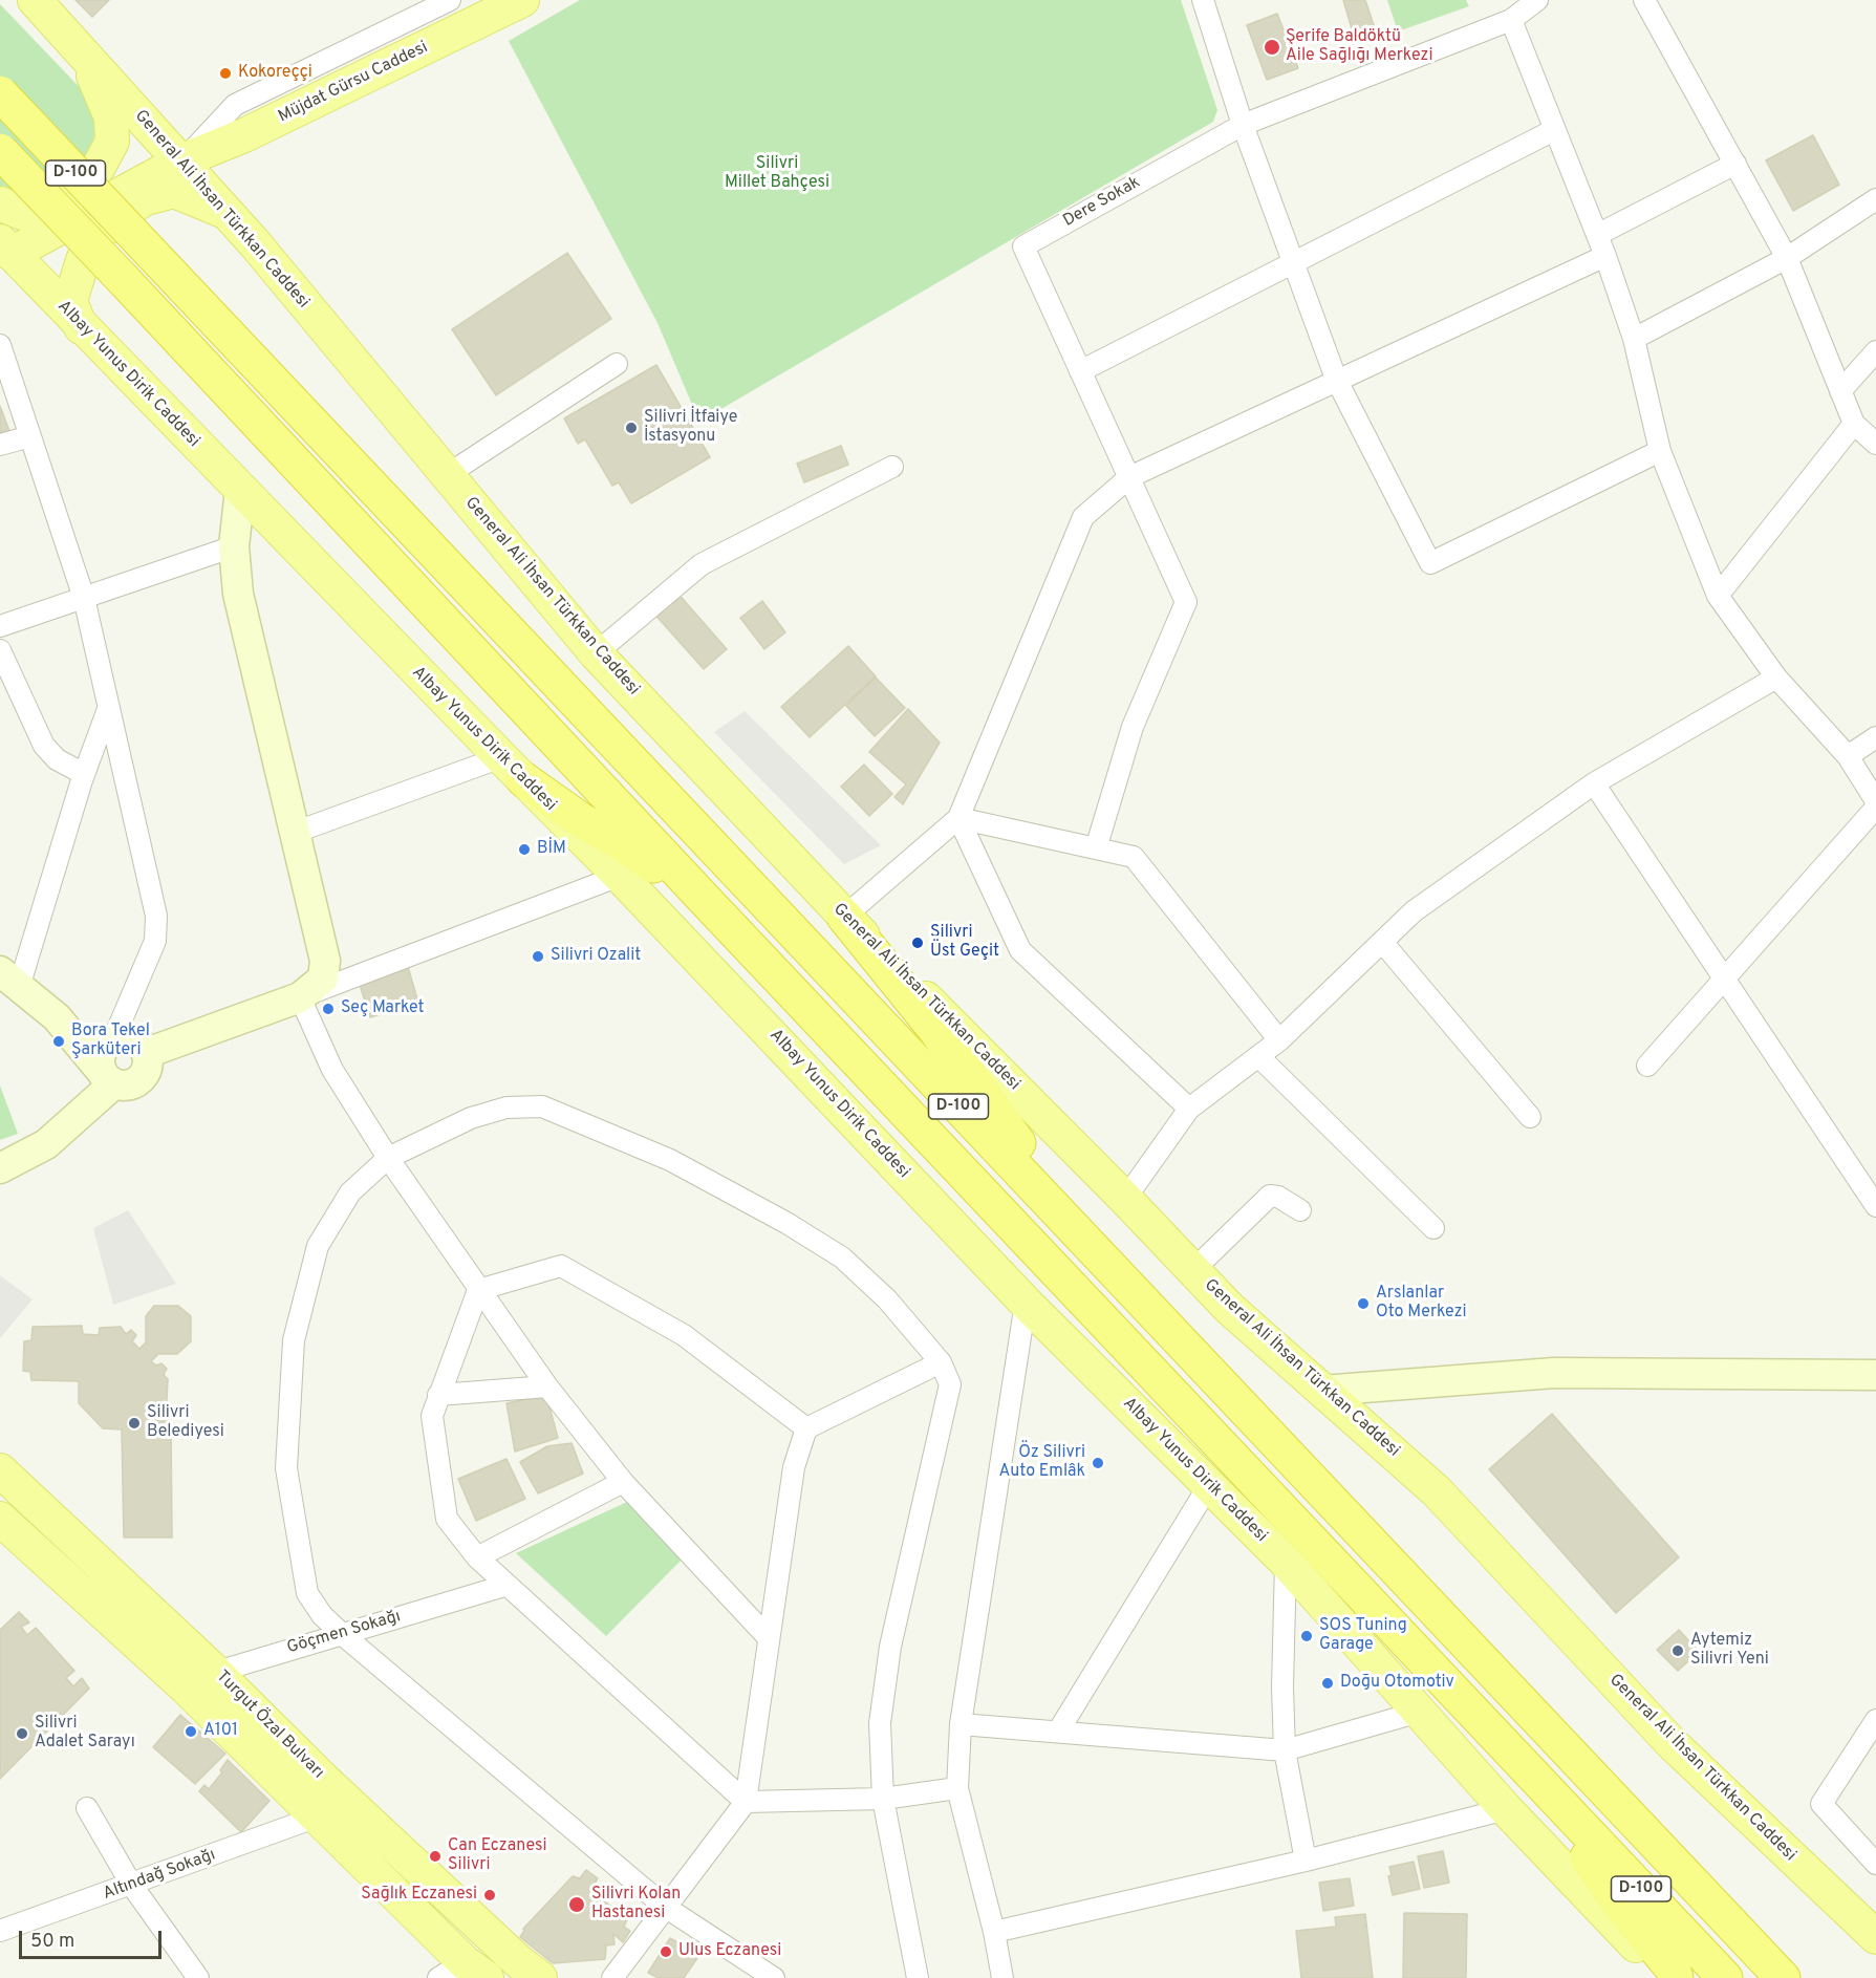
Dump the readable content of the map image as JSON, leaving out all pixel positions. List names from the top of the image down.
{
  "streets": {
    "highway": ["D-100"],
    "main road": [
      "Müjdat Gürsu Caddesi",
      "General Ali İhsan Türkkan Caddesi",
      "Albay Yunus Dirik Caddesi",
      "Turgut Özal Bulvarı"
    ],
    "street": ["Dere Sokak", "Göçmen Sokağı", "Altındağ Sokağı"]
  },
  "crossings": [
    ["Müjdat Gürsu Caddesi", "General Ali İhsan Türkkan Caddesi"],
    ["Müjdat Gürsu Caddesi", "Albay Yunus Dirik Caddesi"],
    ["Göçmen Sokağı", "Turgut Özal Bulvarı"],
    ["Turgut Özal Bulvarı", "Altındağ Sokağı"]
  ],
  "parks": ["Silivri Millet Bahçesi"],
  "places": [
    "Şerife Baldöktü Aile Sağlığı Merkezi",
    "Kokoreççi",
    "Silivri İtfaiye İstasyonu",
    "BİM",
    "Silivri Üst Geçit",
    "Silivri Ozalit",
    "Seç Market",
    "Bora Tekel Şarküteri",
    "Arslanlar Oto Merkezi",
    "Silivri Belediyesi",
    "Öz Silivri Auto Emlâk",
    "SOS Tuning Garage",
    "Aytemiz Silivri Yeni",
    "Doğu Otomotiv",
    "A101",
    "Silivri Adalet Sarayı",
    "Can Eczanesi Silivri",
    "Sağlık Eczanesi",
    "Silivri Kolan Hastanesi",
    "Ulus Eczanesi"
  ],
  "scale_bar": "50 m"
}
